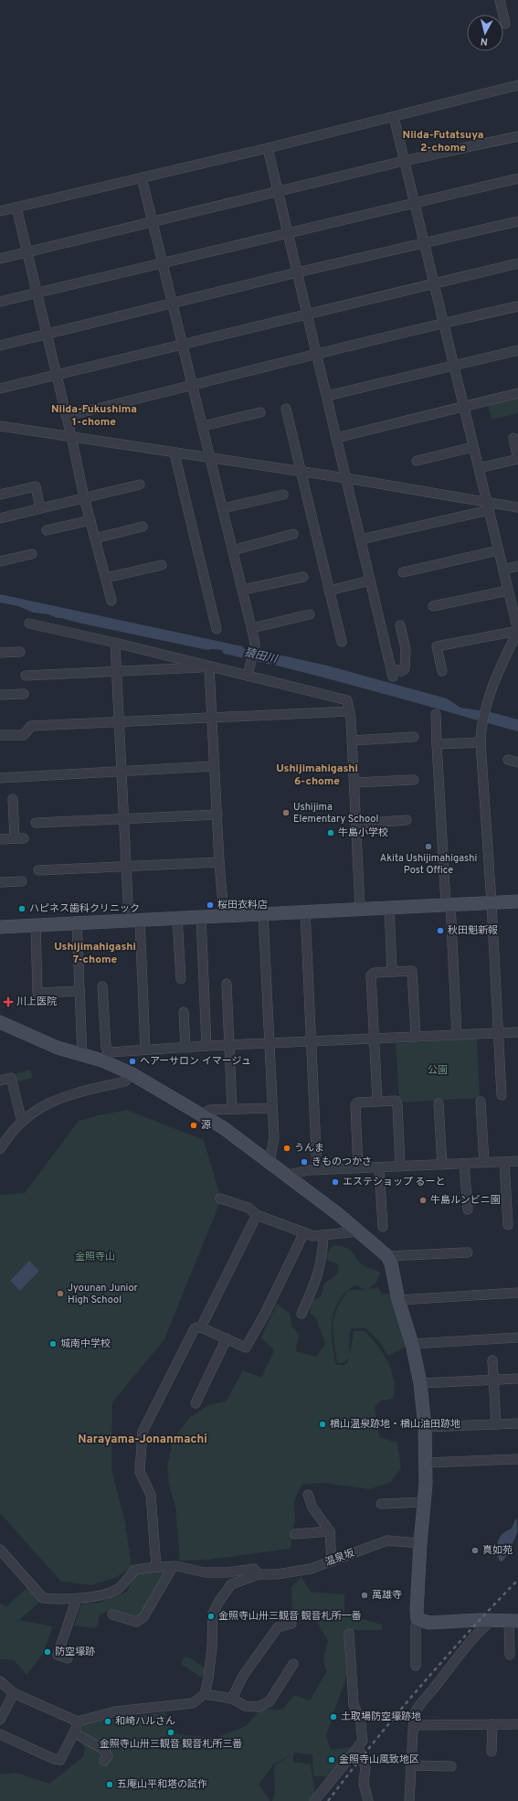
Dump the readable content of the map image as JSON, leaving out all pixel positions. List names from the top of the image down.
{
  "streets": {
    "street": ["温泉坂"]
  },
  "districts": [
    "Niida-Futatsuya 2-chome",
    "Niida-Fukushima 1-chome",
    "Ushijimahigashi 6-chome",
    "Ushijimahigashi 7-chome",
    "Narayama-Jonanmachi"
  ],
  "water": ["猿田川"],
  "parks": ["公園", "金照寺山"],
  "places": {
    "other": [
      "Ushijima Elementary School",
      "牛島小学校",
      "Akita Ushijimahigashi Post Office",
      "桜田衣料店",
      "ハピネス歯科クリニック",
      "秋田魁新報",
      "ヘアーサロン イマージュ",
      "源",
      "うんま",
      "きものつかさ",
      "エステショップ るーと",
      "牛島ルンビニ園",
      "Jyounan Junior High School",
      "城南中学校",
      "楢山温泉跡地・楢山油田跡地",
      "真如苑",
      "萬雄寺",
      "金照寺山卅三観音 観音札所一番",
      "防空壕跡",
      "土取場防空壕跡地",
      "和崎ハルさん",
      "金照寺山卅三観音 観音札所三番",
      "金照寺山風致地区",
      "五庵山平和塔の試作"
    ],
    "health": ["川上医院"]
  },
  "north": "bottom"
}
